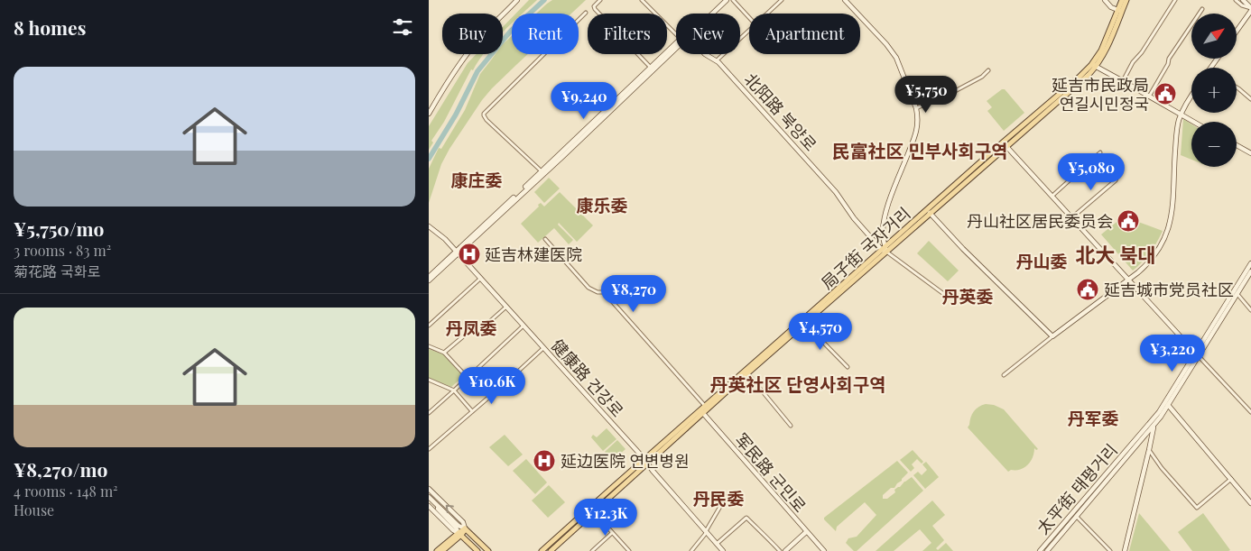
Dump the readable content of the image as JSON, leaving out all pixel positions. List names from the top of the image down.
{
  "streets": {
    "main road": ["局子街 국자거리"],
    "street": [
      "北阳路 북양로",
      "健康路 건강로",
      "军民路 군민로",
      "太平街 태평거리"
    ]
  },
  "crossings": [
    ["北阳路 북양로", "局子街 국자거리"],
    ["局子街 국자거리", "健康路 건강로"],
    ["局子街 국자거리", "军民路 군민로"]
  ],
  "districts": [
    "民富社区 민부사회구역",
    "康庄委",
    "康乐委",
    "北大 북대",
    "丹山委",
    "丹英委",
    "丹凤委",
    "丹英社区 단영사회구역",
    "丹军委",
    "丹民委"
  ],
  "places": {
    "public building": ["延吉市民政局 연길시민정국", "丹山社区居民委员会", "延吉城市党员社区"],
    "hospital": ["延吉林建医院", "延边医院 연변병원"]
  },
  "north": "top right",
  "page": {
    "heading": "8 homes",
    "map_buttons": ["+", "−"],
    "chip": [
      "Buy",
      "Rent",
      "Filters",
      "New",
      "Apartment"
    ],
    "list": [
      {
        "name": "¥5,750/mo",
        "note": "3 rooms · 83 m² · 菊花路 국화로"
      },
      {
        "name": "¥8,270/mo",
        "note": "4 rooms · 148 m² · House"
      }
    ],
    "price": [
      "¥5,750",
      "¥9,240",
      "¥5,080",
      "¥8,270",
      "¥4,570",
      "¥3,220",
      "¥10.6K",
      "¥12.3K"
    ]
  }
}
